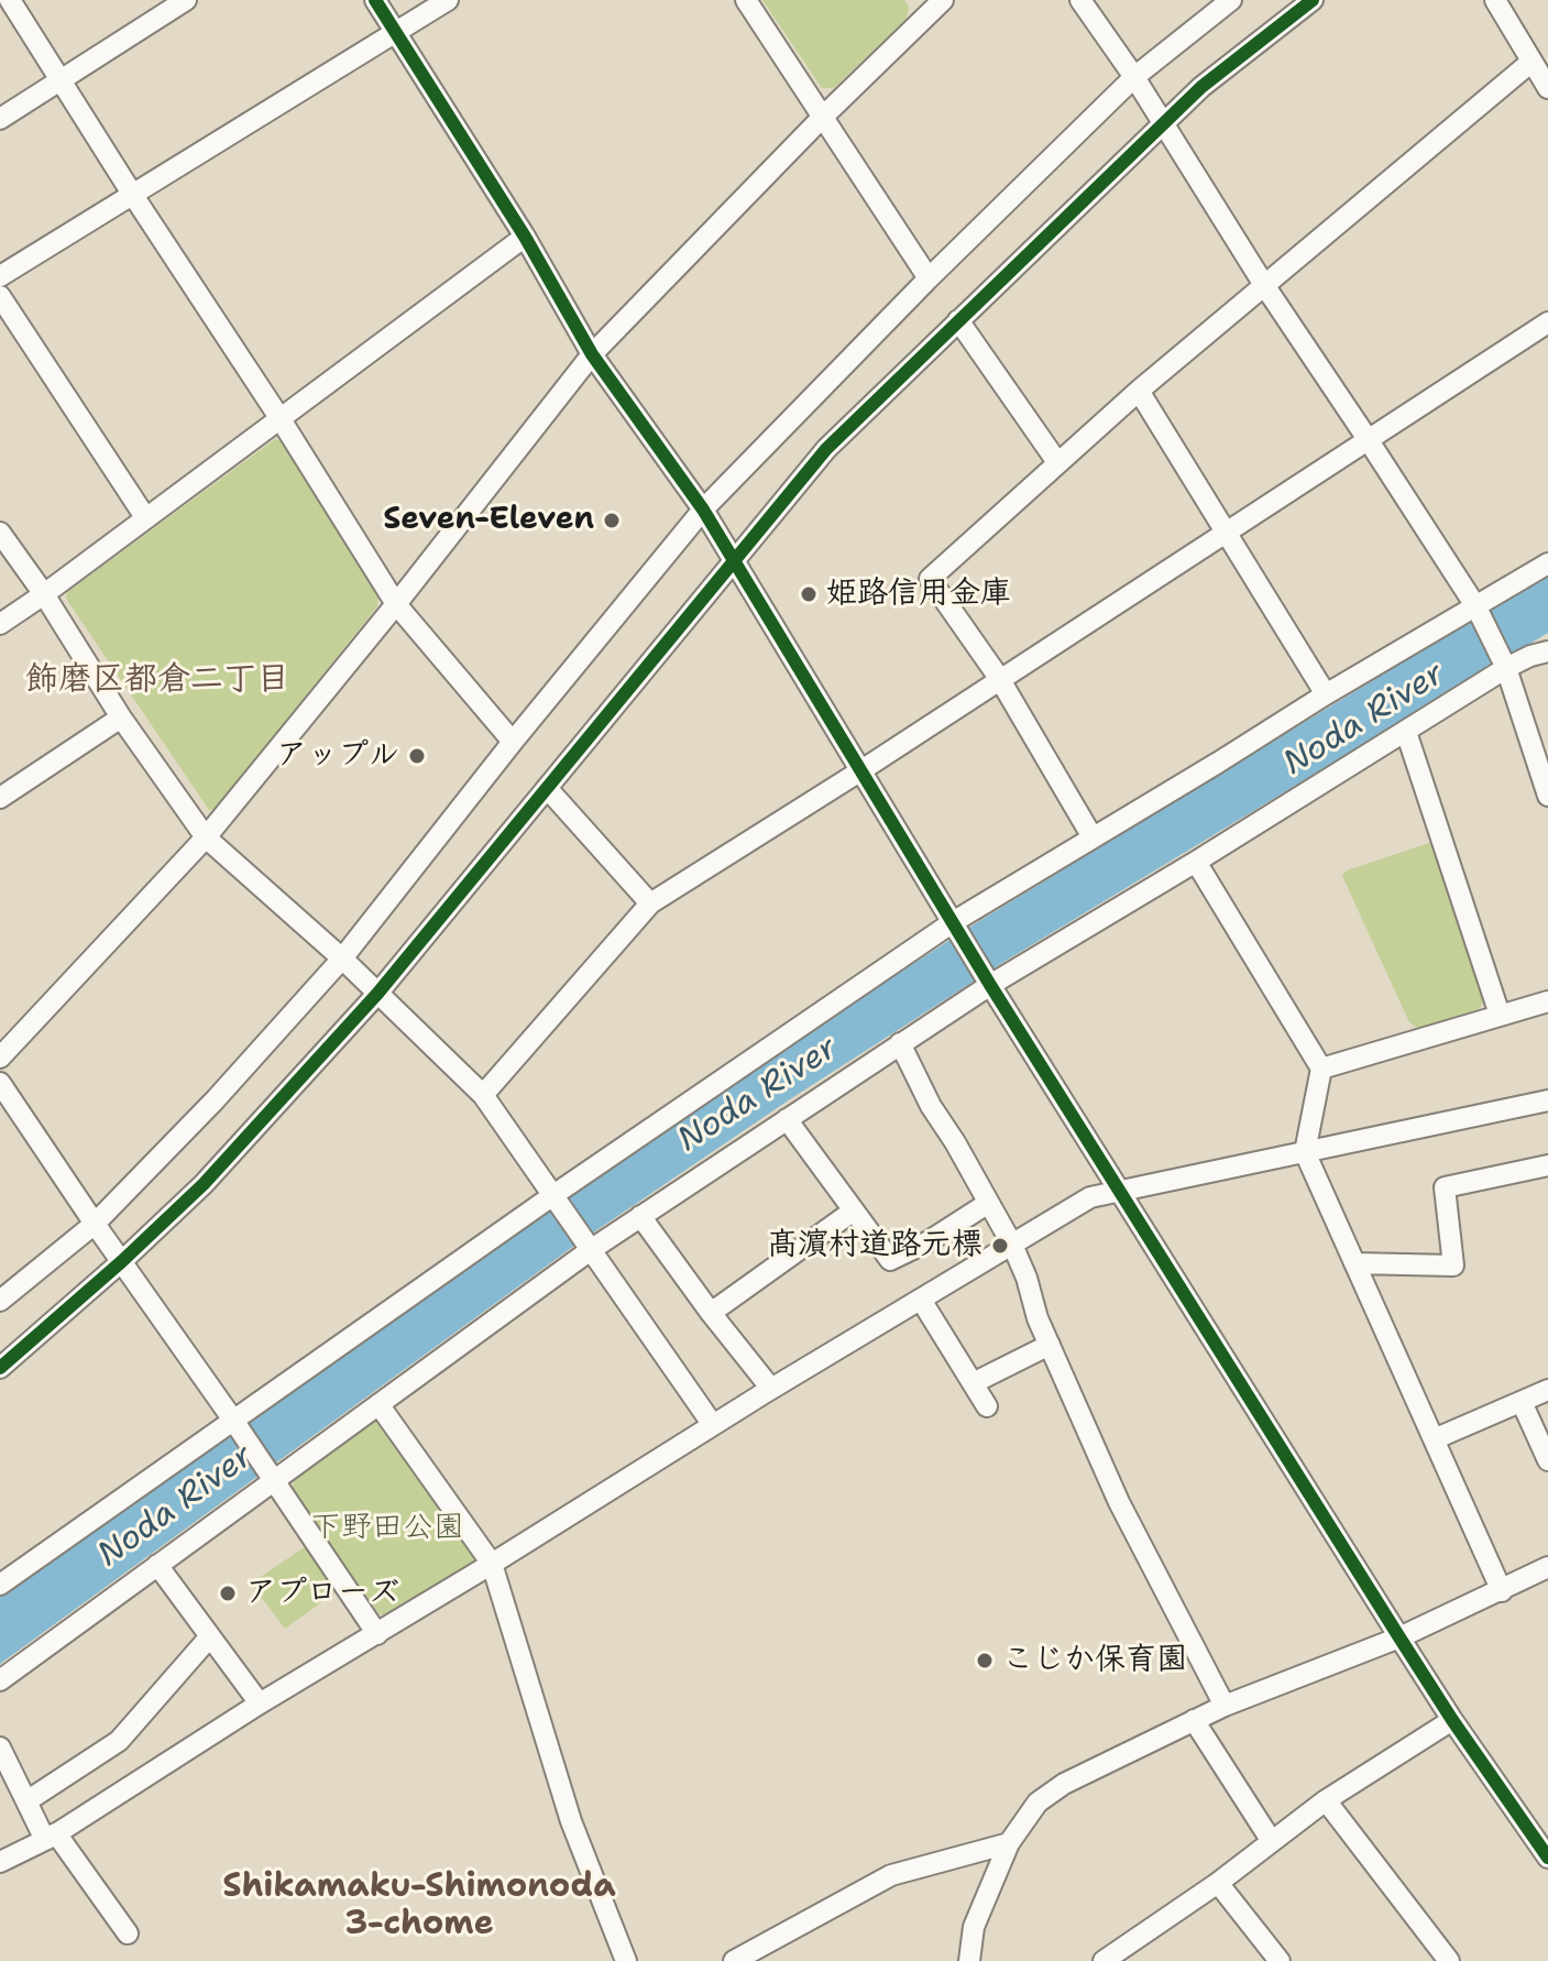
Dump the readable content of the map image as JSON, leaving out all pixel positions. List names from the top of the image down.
{
  "districts": ["飾磨区都倉二丁目", "Shikamaku-Shimonoda 3-chome"],
  "water": ["Noda River"],
  "parks": ["下野田公園"],
  "places": [
    "Seven-Eleven",
    "姫路信用金庫",
    "アップル",
    "髙濵村道路元標",
    "アプローズ",
    "こじか保育園"
  ]
}
